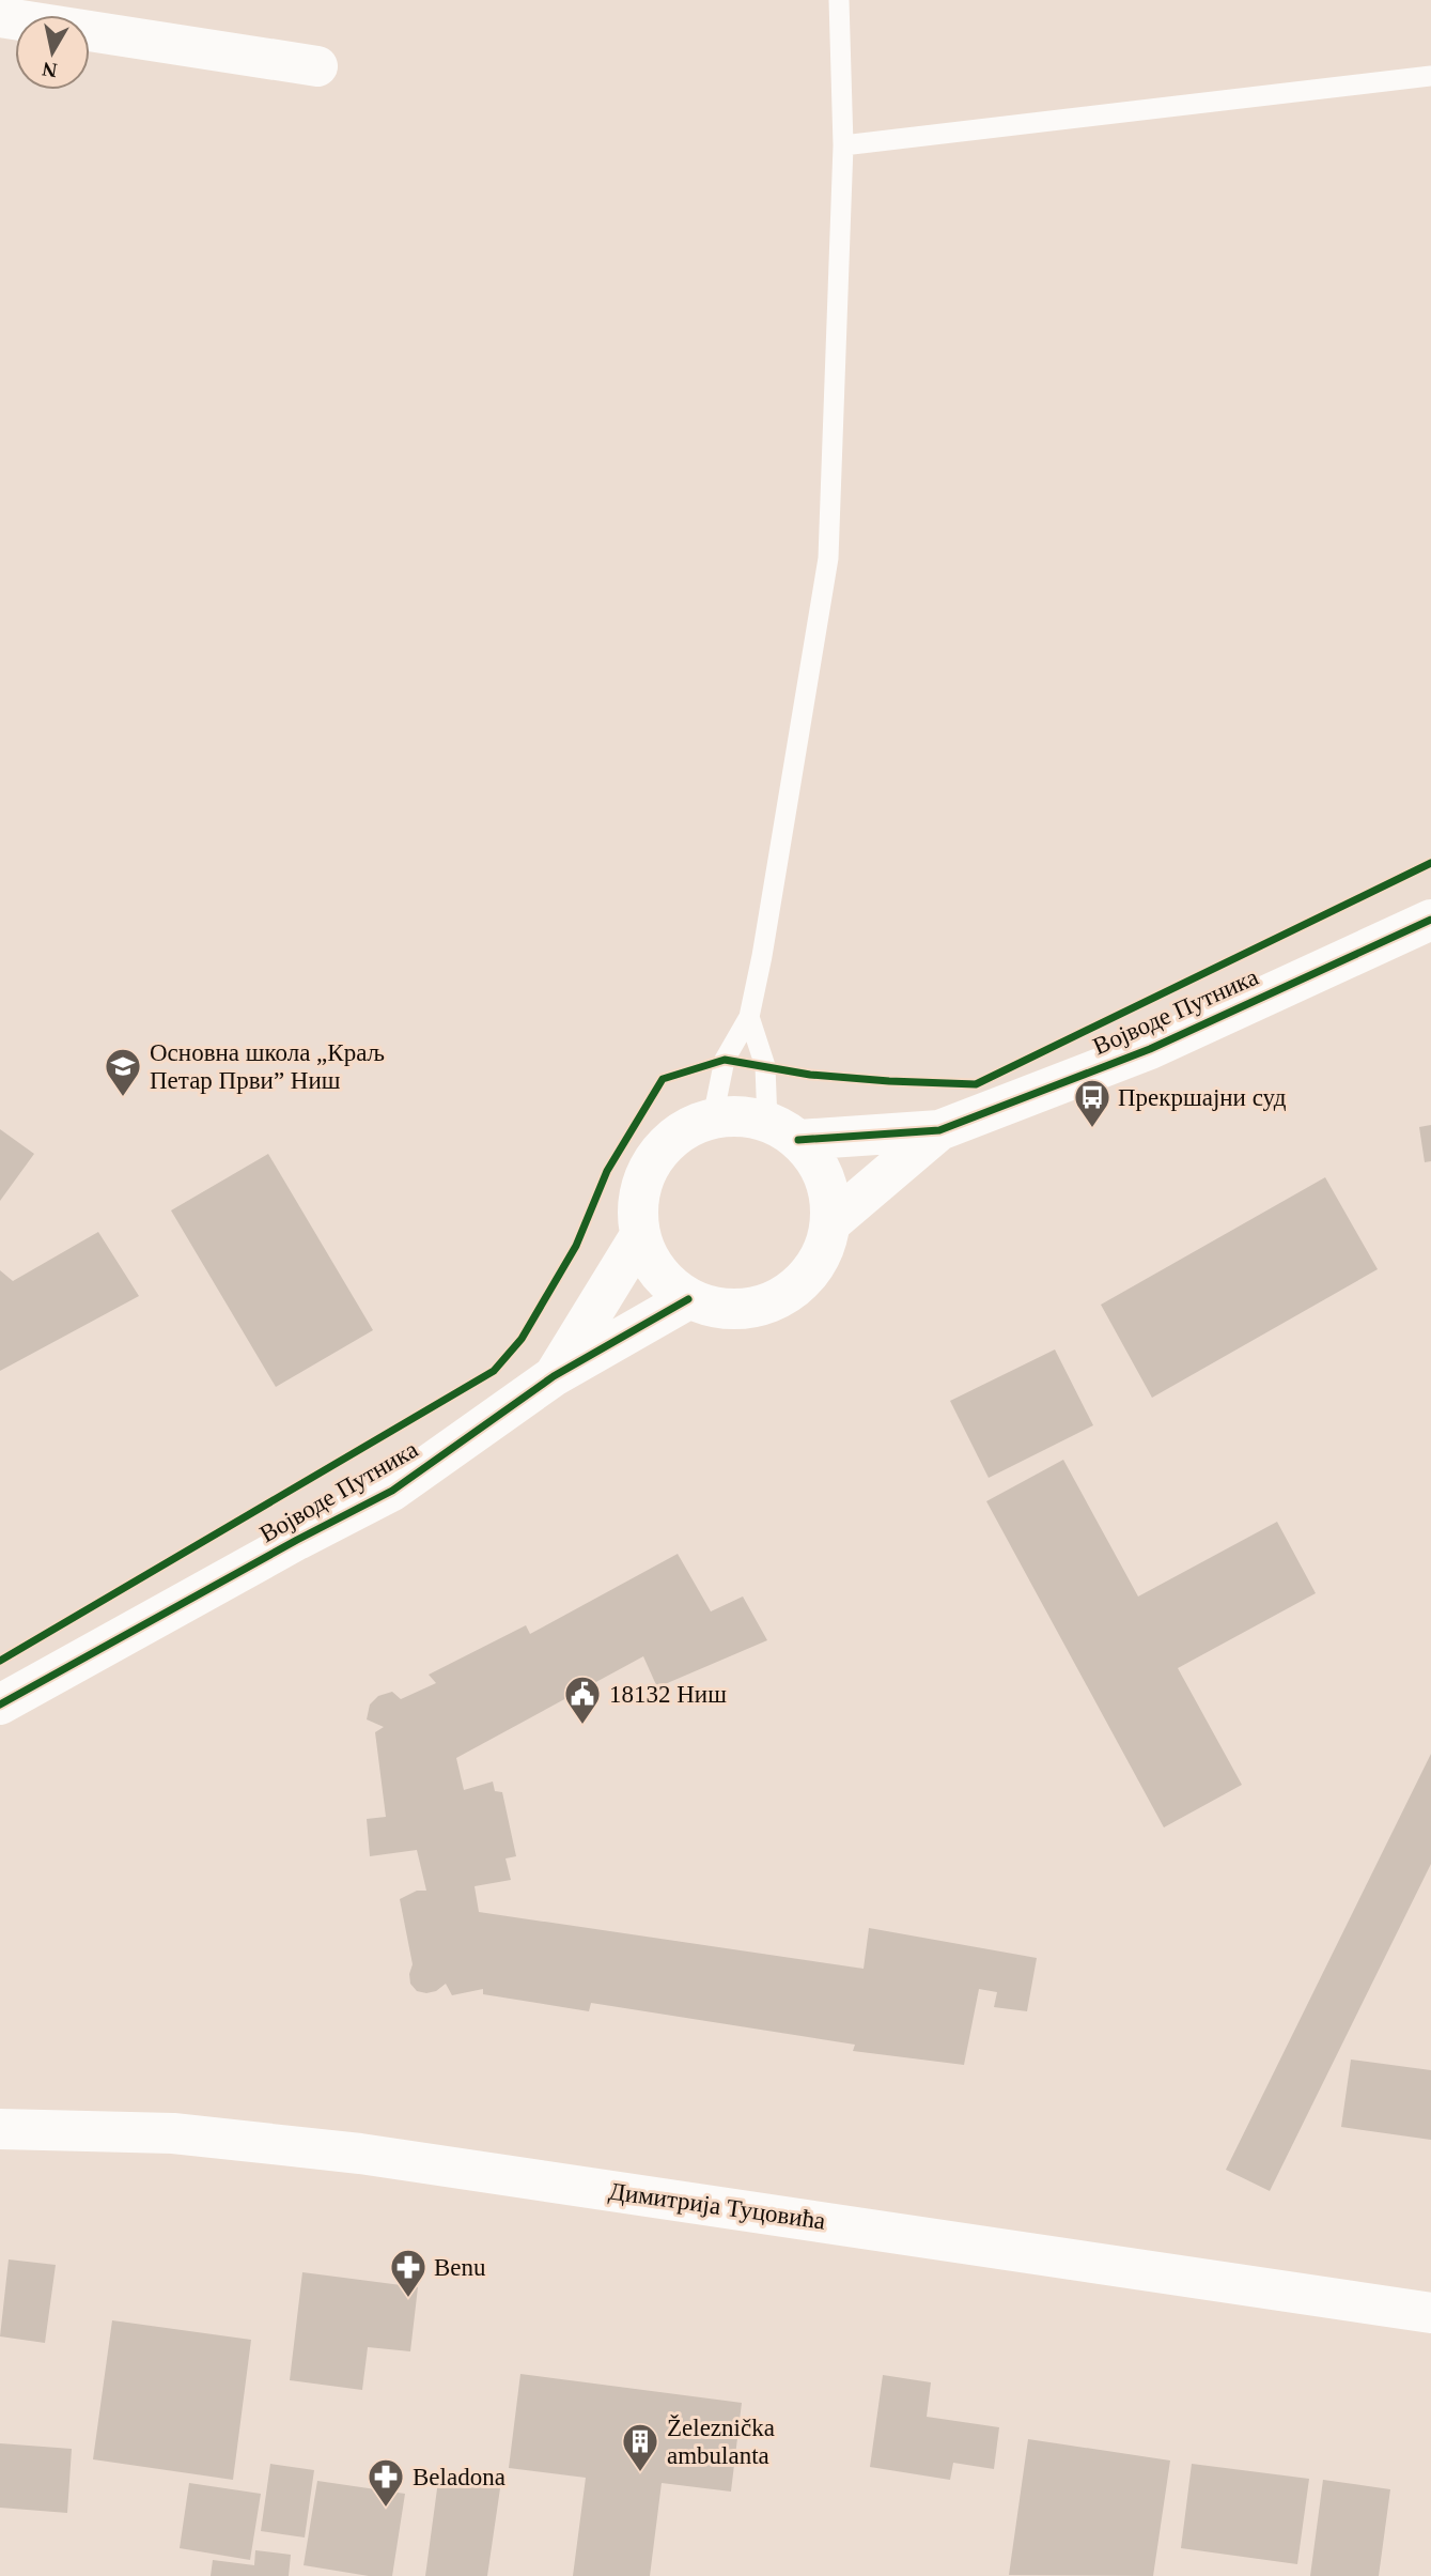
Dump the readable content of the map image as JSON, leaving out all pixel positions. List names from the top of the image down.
{
  "streets": {
    "street": ["Војводе Путника", "Димитрија Туцовића"]
  },
  "places": {
    "school or university": ["Основна школа „Краљ Петар Први” Ниш"],
    "bus stop": ["Прекршајни суд"],
    "public building": ["18132 Ниш"],
    "pharmacy": ["Benu", "Beladona"],
    "building": ["Železnička ambulanta"]
  },
  "north": "bottom"
}
